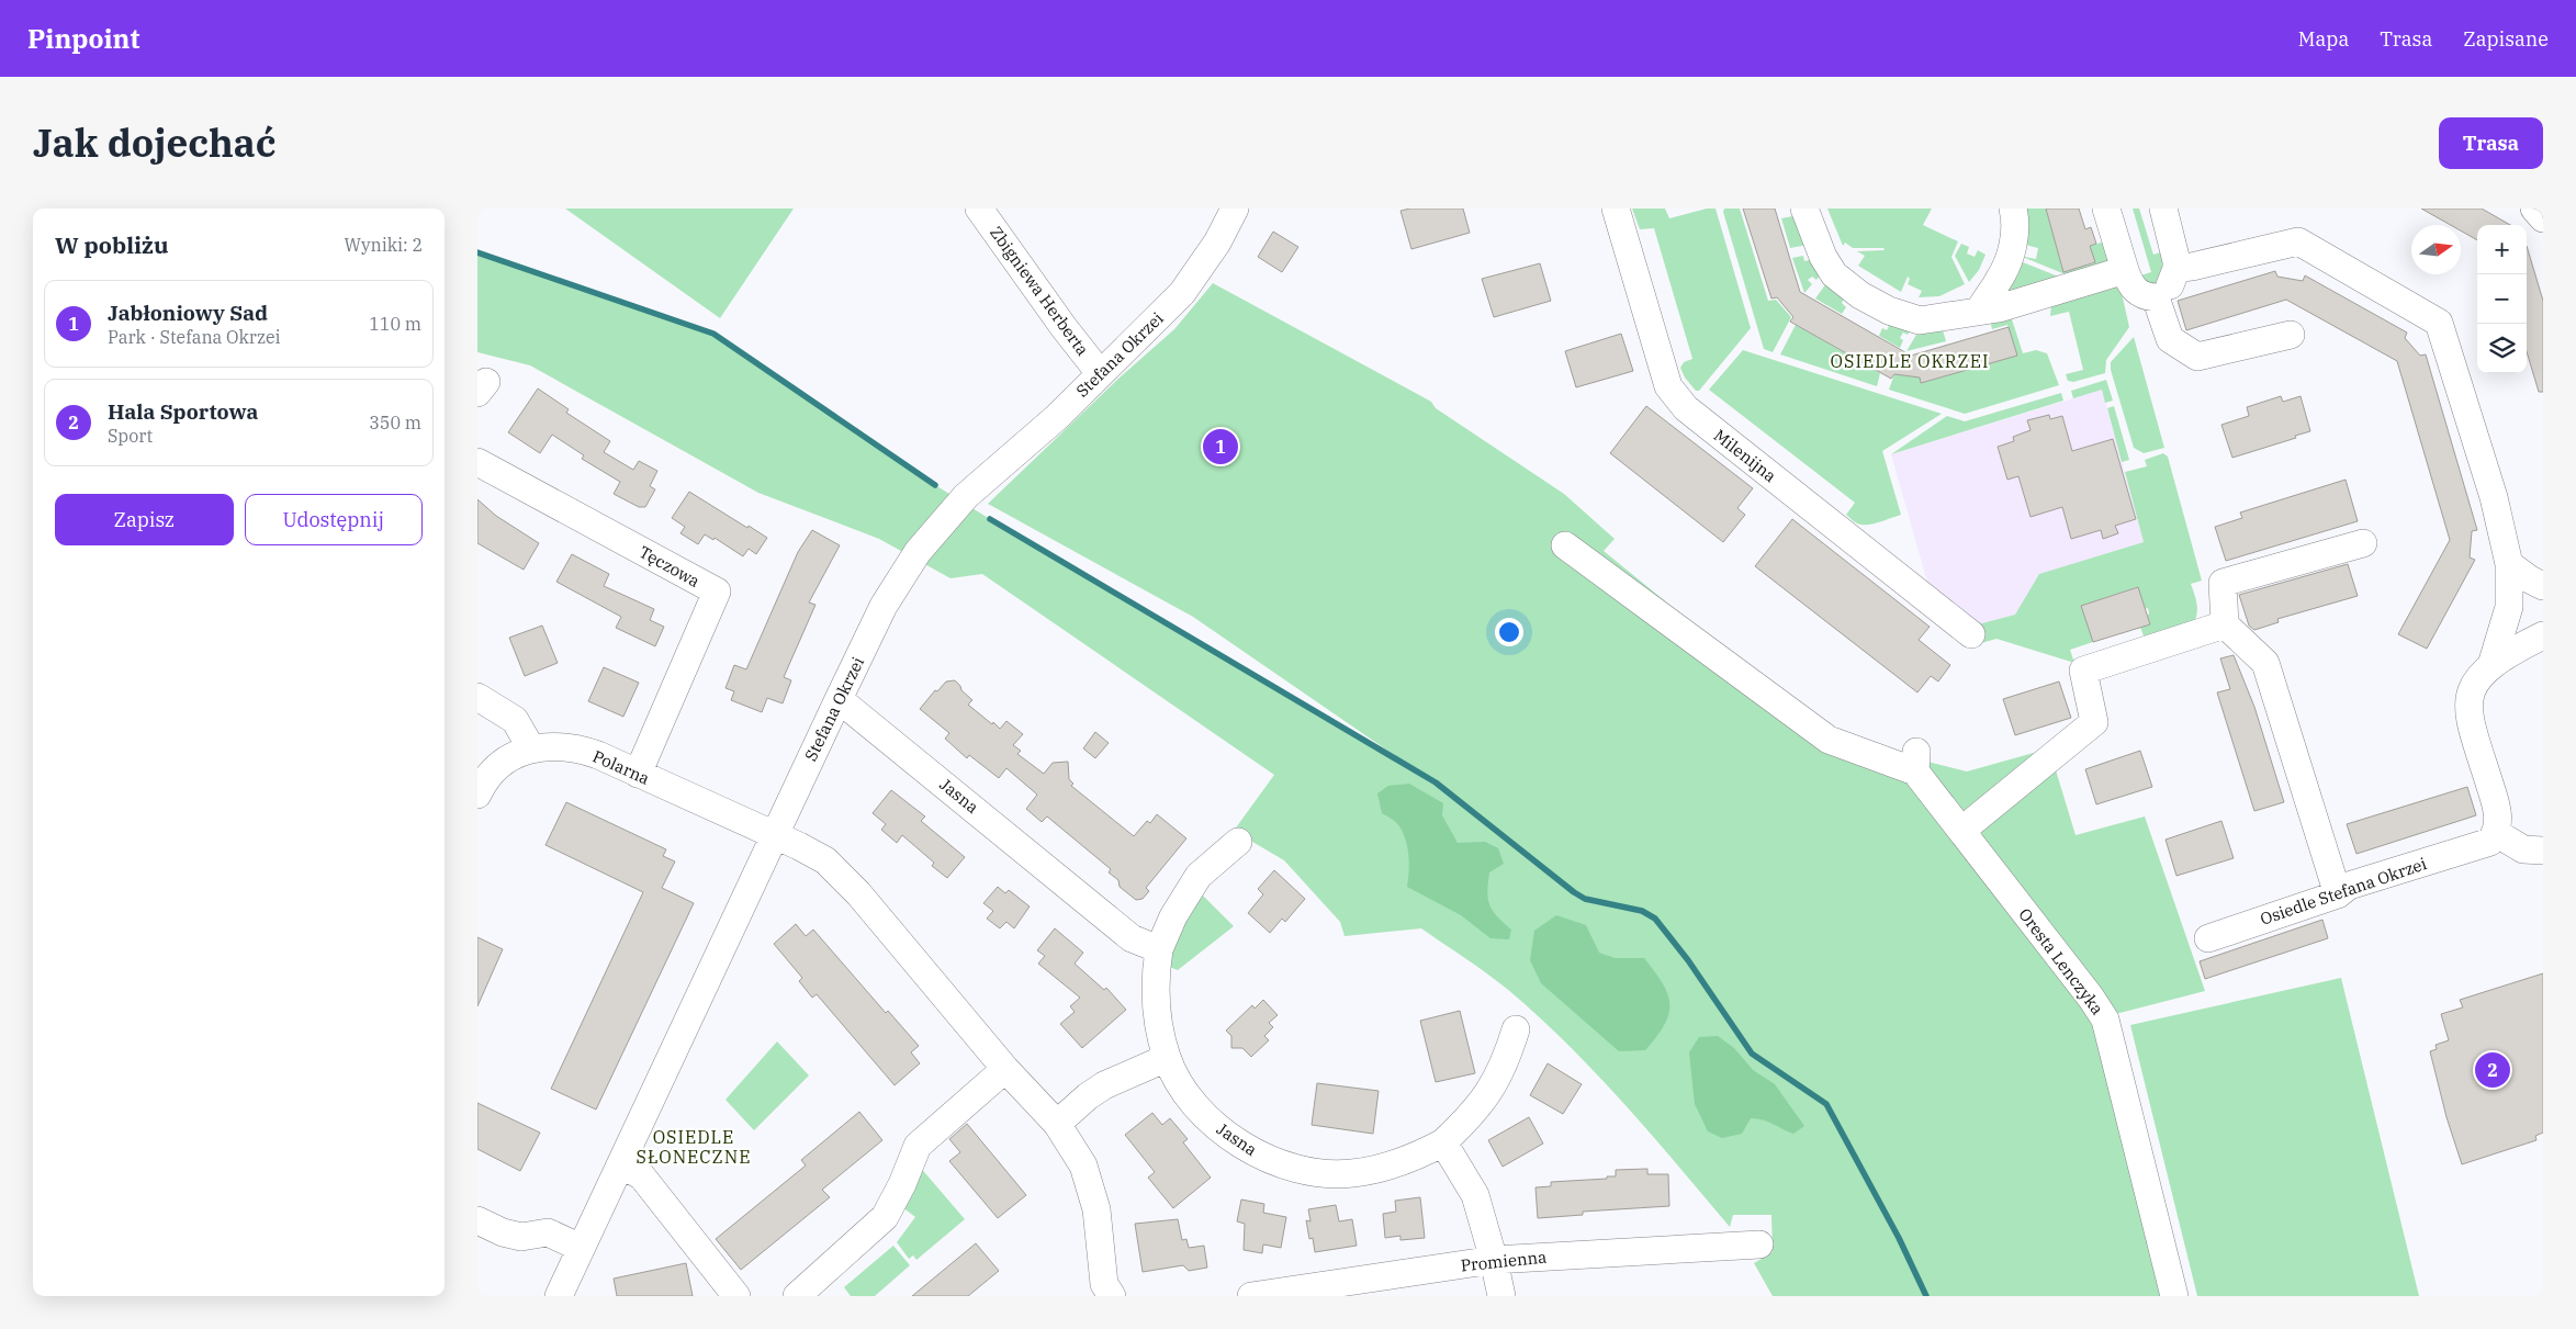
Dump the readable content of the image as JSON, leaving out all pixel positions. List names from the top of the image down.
{
  "streets": {
    "street": [
      "Zbigniewa Herberta",
      "Stefana Okrzei",
      "Milenijna",
      "Tęczowa",
      "Polarna",
      "Jasna",
      "Osiedle Stefana Okrzei",
      "Oresta Lenczyka",
      "Promienna"
    ]
  },
  "crossings": [
    ["Zbigniewa Herberta", "Stefana Okrzei"],
    ["Stefana Okrzei", "Polarna"],
    ["Stefana Okrzei", "Jasna"],
    ["Tęczowa", "Polarna"]
  ],
  "districts": ["OSIEDLE OKRZEI", "OSIEDLE SŁONECZNE"],
  "north": "right",
  "page": {
    "header": "Pinpoint",
    "nav": ["Mapa", "Trasa", "Zapisane"],
    "title": "Jak dojechać",
    "buttons": [
      "Trasa",
      ["Zapisz", "Udostępnij"]
    ],
    "heading": ["W pobliżu", "Wyniki: 2"],
    "map_buttons": ["+", "−"],
    "list": [
      {
        "mark": "1",
        "name": "Jabłoniowy Sad",
        "note": "Park · Stefana Okrzei",
        "value": "110 m"
      },
      {
        "mark": "2",
        "name": "Hala Sportowa",
        "note": "Sport",
        "value": "350 m"
      }
    ],
    "pins": ["1", "2"]
  }
}
